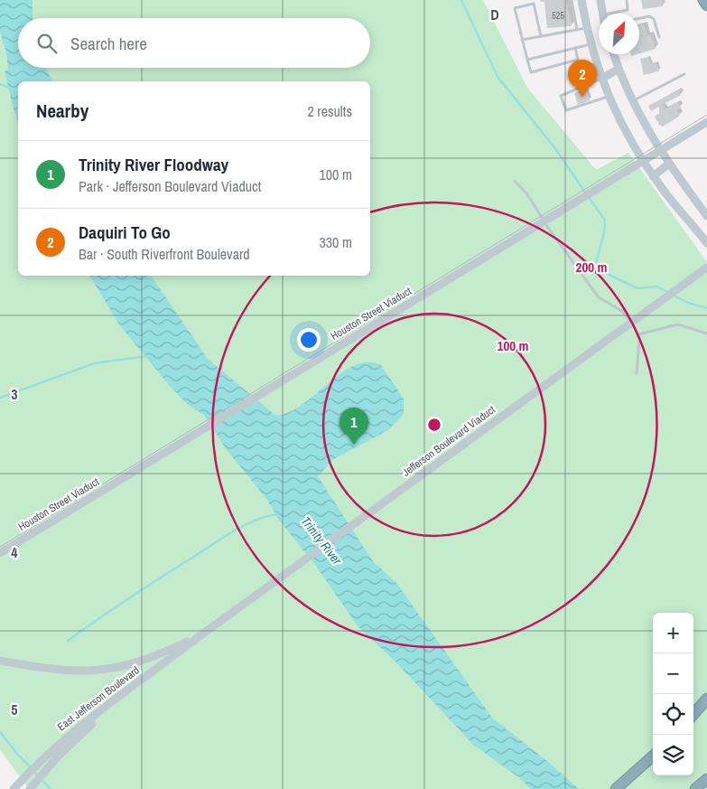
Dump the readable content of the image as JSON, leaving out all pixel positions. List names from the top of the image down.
{
  "streets": {
    "main road": ["Houston Street Viaduct", "Jefferson Boulevard Viaduct", "East Jefferson Boulevard"]
  },
  "crossings": [
    ["Jefferson Boulevard Viaduct", "East Jefferson Boulevard"]
  ],
  "water": ["Trinity River"],
  "house_numbers": ["525"],
  "north": "top right",
  "page": {
    "search": "Search here",
    "pins": ["2", "1"],
    "heading": ["Nearby", "2 results"],
    "list": [
      {
        "mark": "1",
        "name": "Trinity River Floodway",
        "note": "Park · Jefferson Boulevard Viaduct",
        "value": "100 m"
      },
      {
        "mark": "2",
        "name": "Daquiri To Go",
        "note": "Bar · South Riverfront Boulevard",
        "value": "330 m"
      }
    ],
    "map_buttons": ["+", "−"]
  },
  "grid": {
    "columns": ["D"],
    "rows": ["3", "4", "5"]
  },
  "rings": ["200 m", "100 m"]
}
